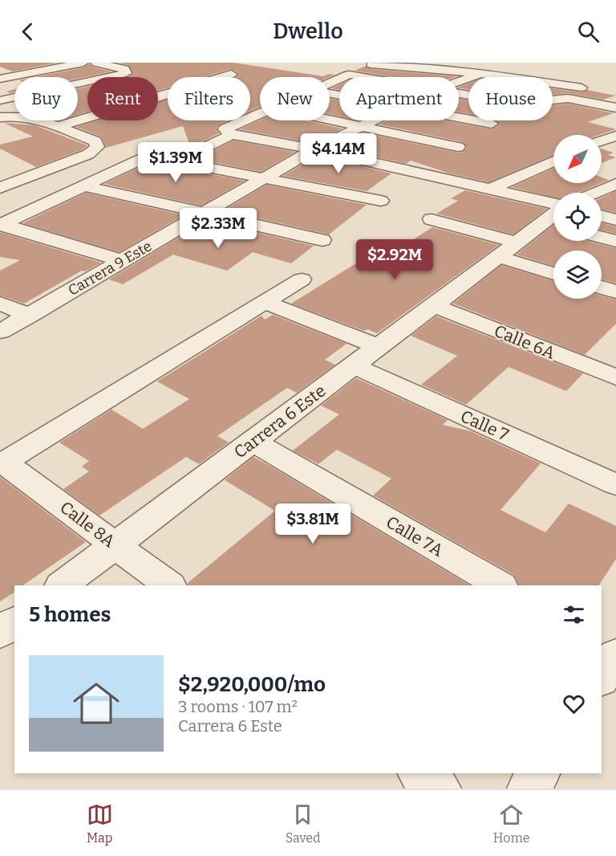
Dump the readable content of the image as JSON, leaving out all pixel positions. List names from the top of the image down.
{
  "streets": {
    "street": [
      "Carrera 9 Este",
      "Calle 6A",
      "Carrera 6 Este",
      "Calle 7",
      "Calle 8A",
      "Calle 7A"
    ]
  },
  "crossings": [
    ["Calle 6A", "Carrera 6 Este"],
    ["Carrera 6 Este", "Calle 7"],
    ["Carrera 6 Este", "Calle 8A"],
    ["Carrera 6 Este", "Calle 7A"]
  ],
  "north": "bottom left",
  "page": {
    "header": "Dwello",
    "chip": [
      "Buy",
      "Rent",
      "Filters",
      "New",
      "Apartment",
      "House"
    ],
    "price": [
      "$4.14M",
      "$1.39M",
      "$2.33M",
      "$2.92M",
      "$3.81M"
    ],
    "heading": "5 homes",
    "list": [
      {
        "name": "$2,920,000/mo",
        "note": "3 rooms · 107 m² · Carrera 6 Este"
      }
    ],
    "tabs": ["Map", "Saved", "Home"]
  }
}
